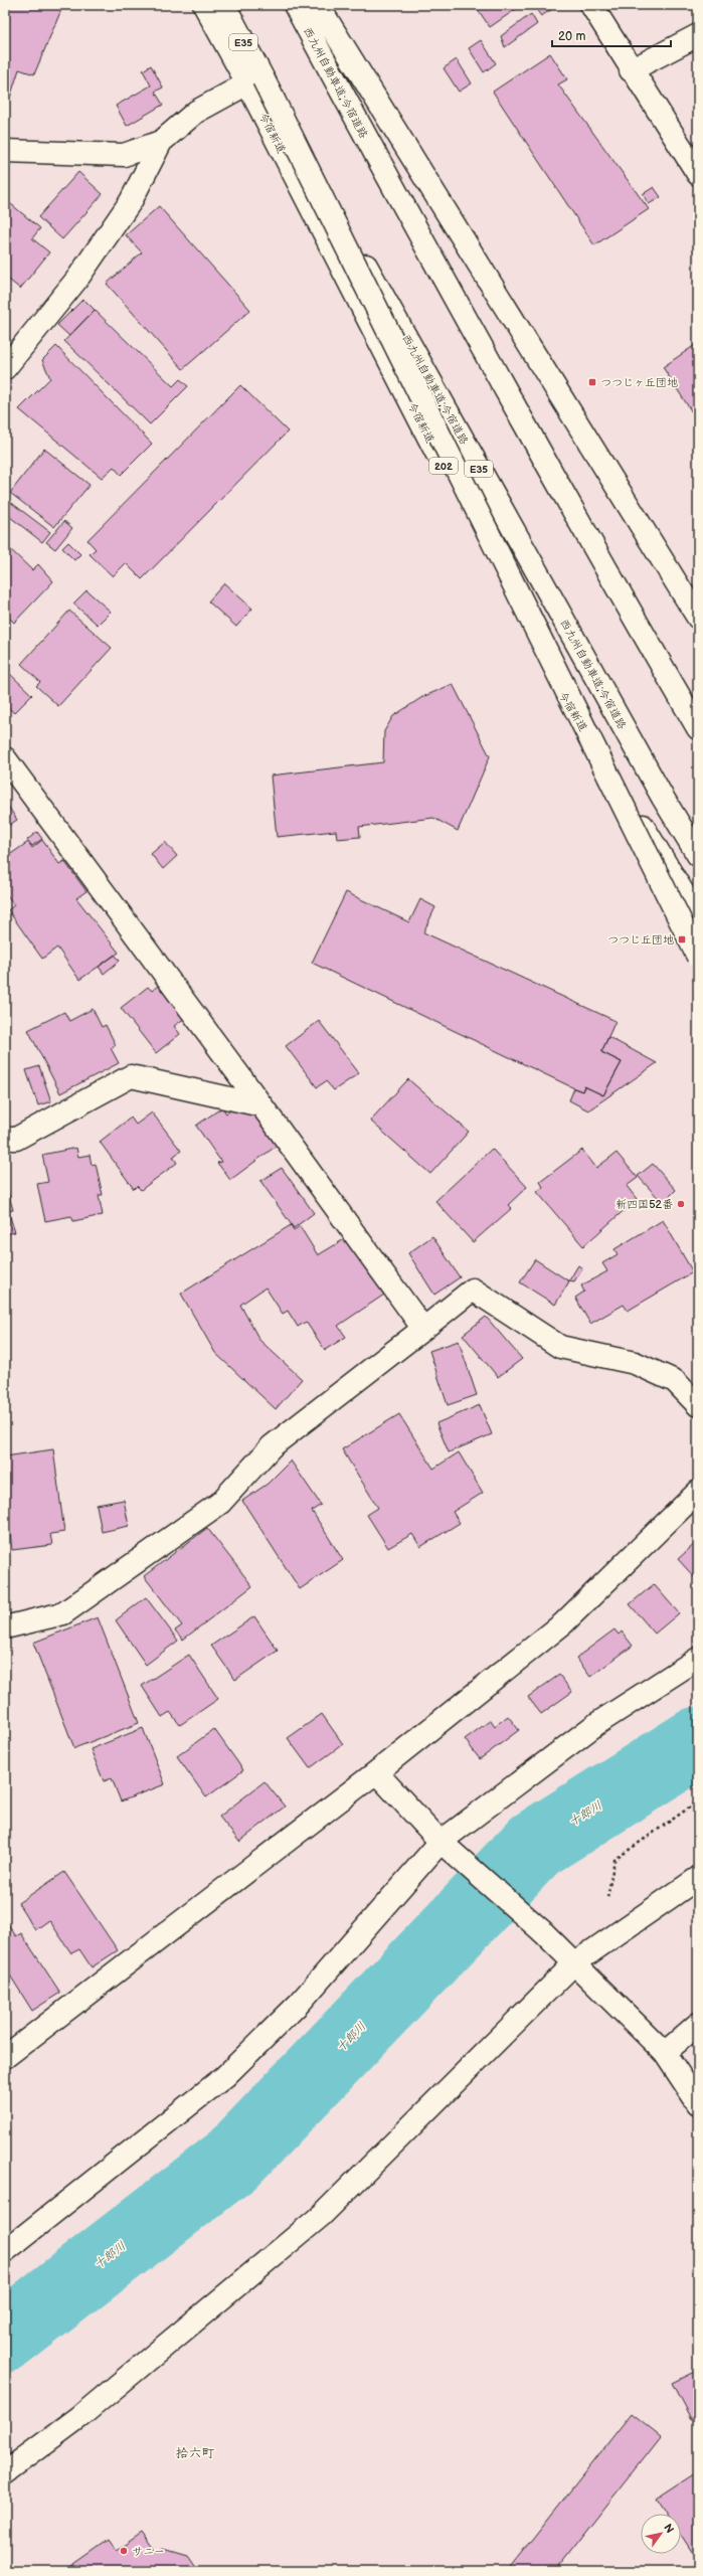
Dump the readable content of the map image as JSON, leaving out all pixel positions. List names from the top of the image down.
{
  "streets": {
    "main road": [
      "E35",
      "西九州自動車道;今宿道路",
      "今宿新道",
      "202"
    ]
  },
  "crossings": [
    ["西九州自動車道;今宿道路", "今宿新道"]
  ],
  "districts": ["拾六町"],
  "water": ["十郎川"],
  "places": {
    "transit": ["つつじヶ丘団地", "つつじ丘団地"],
    "other": ["新四国52番", "サニー"]
  },
  "scale_bar": "20 m",
  "north": "top right"
}
